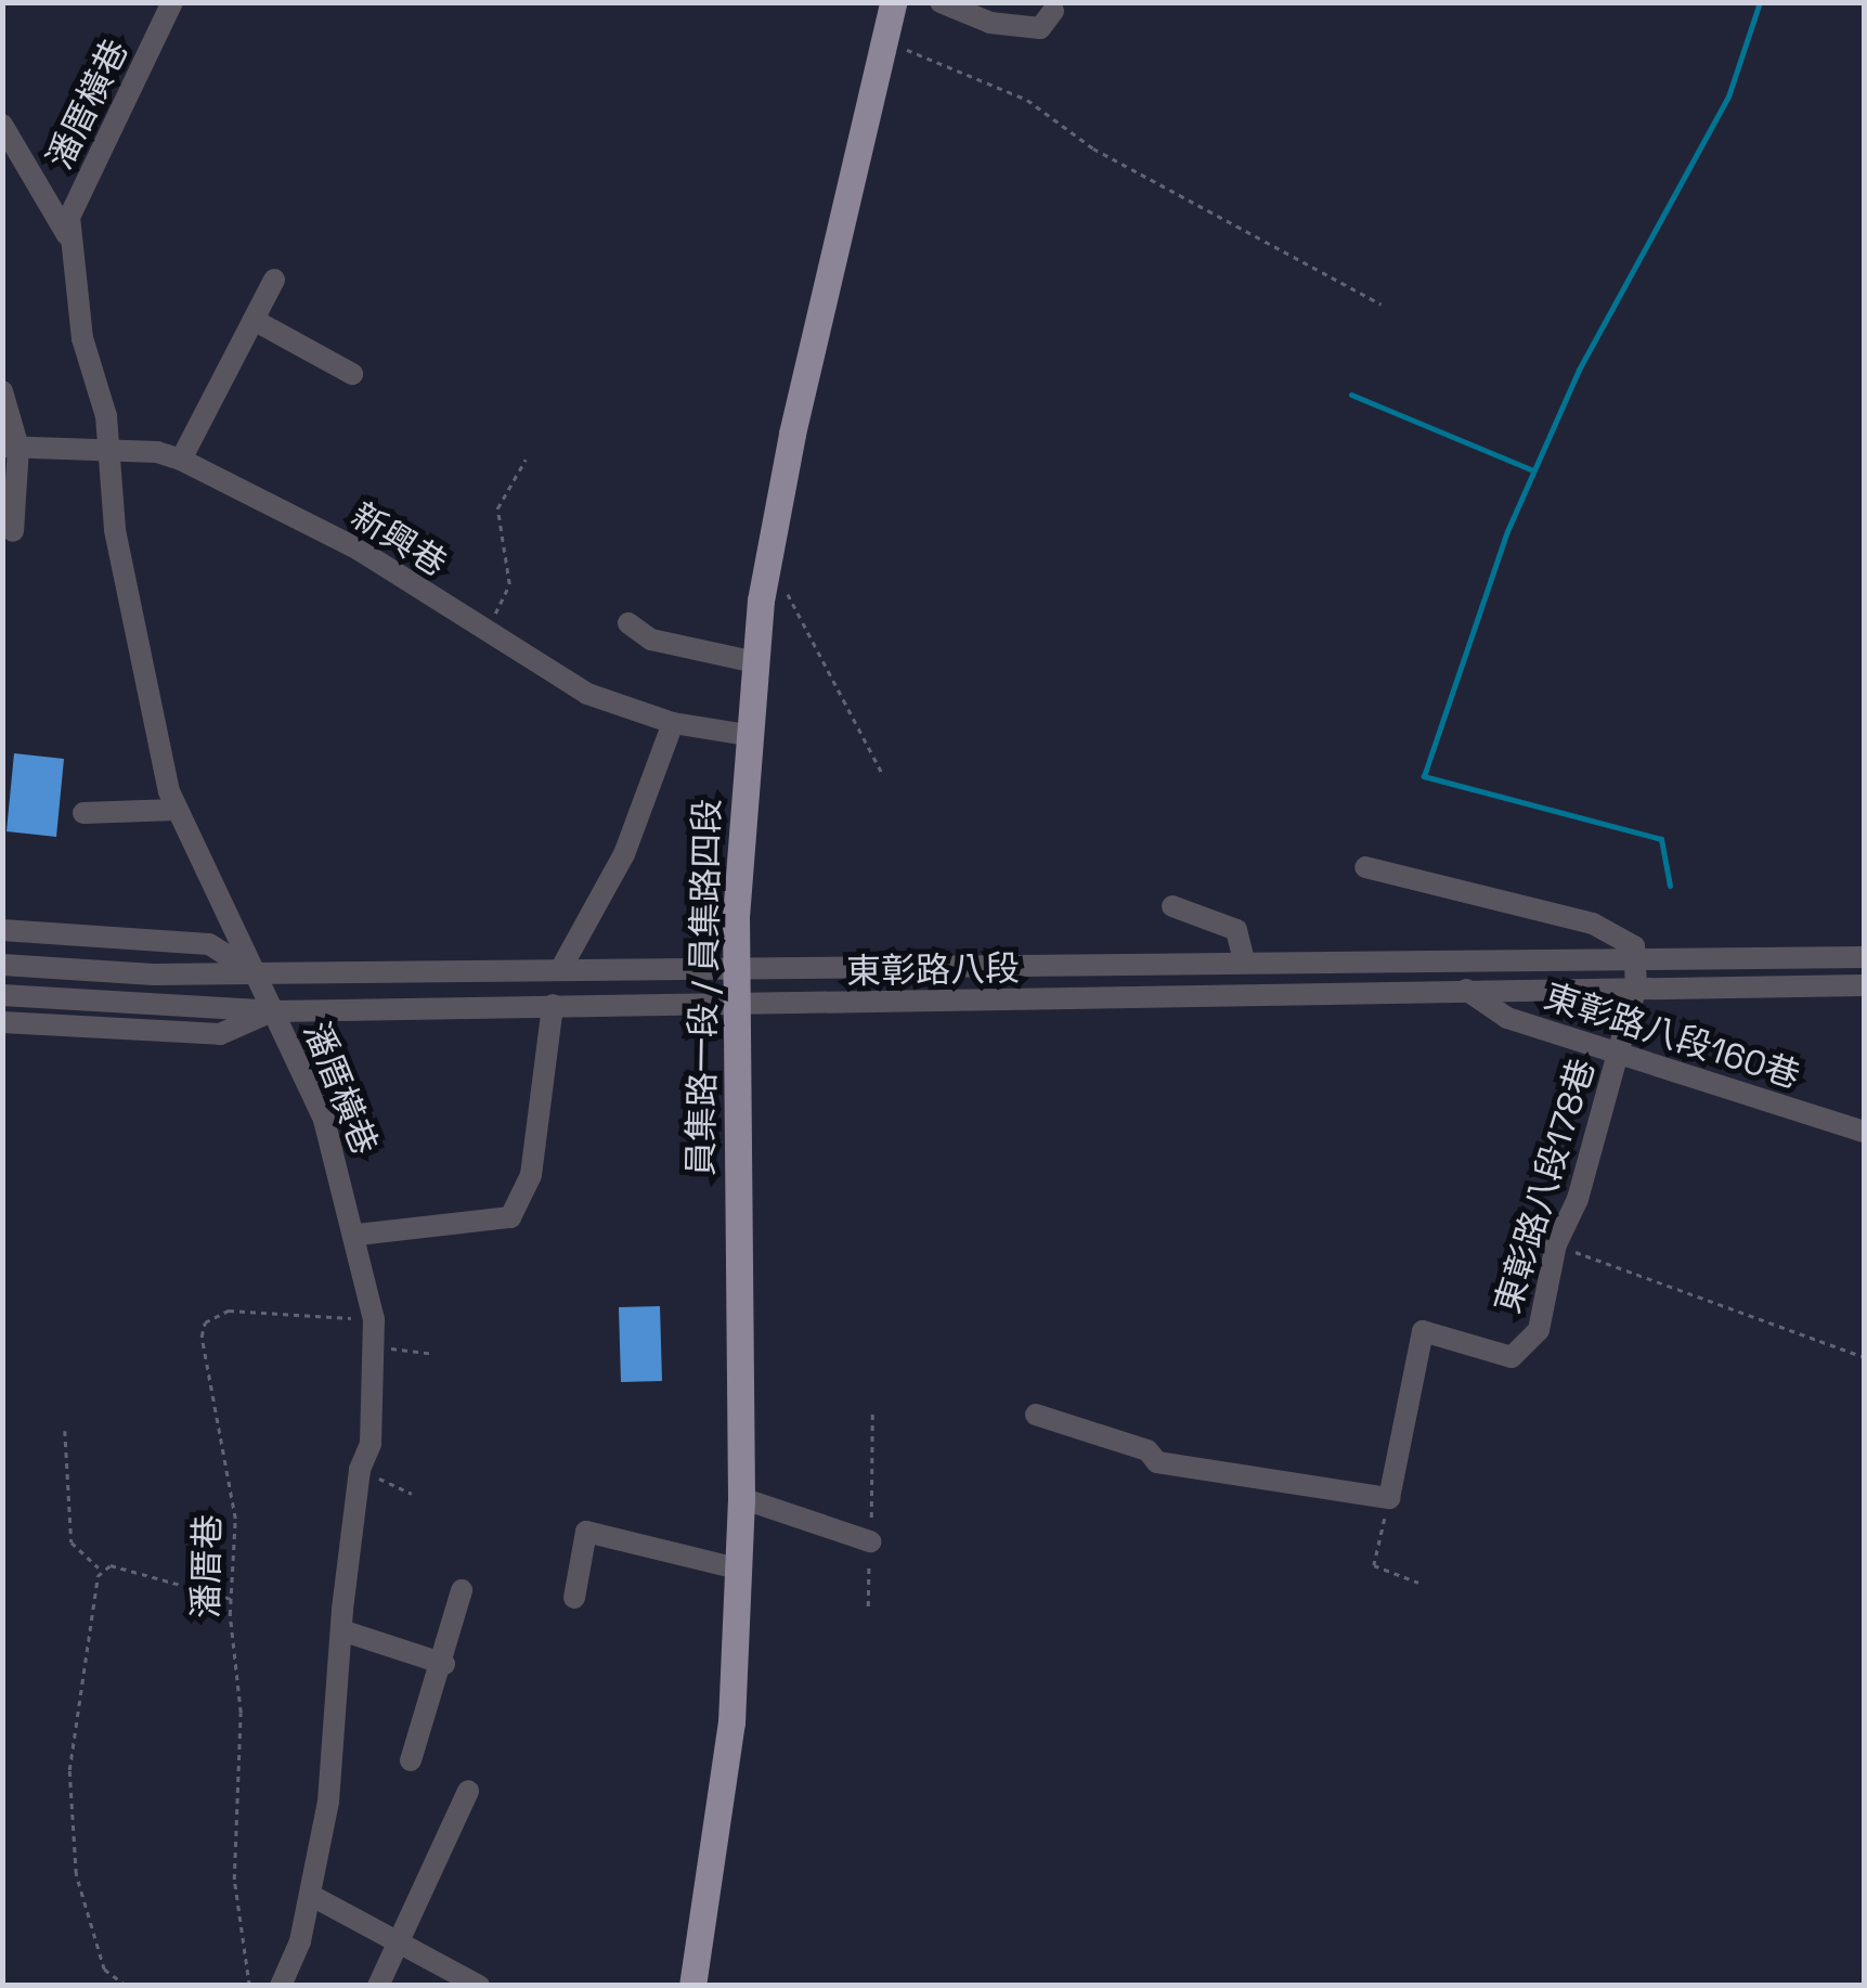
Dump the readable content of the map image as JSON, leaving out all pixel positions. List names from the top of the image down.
{
  "streets": {
    "main road": ["員集路一段 / 員集路四段"],
    "street": [
      "潘厝橫巷",
      "新興巷",
      "東彰路八段",
      "東彰路八段160巷",
      "東彰路八段178巷"
    ],
    "path": ["潘厝巷"]
  },
  "crossings": [
    ["潘厝橫巷", "新興巷"],
    ["潘厝橫巷", "東彰路八段"],
    ["潘厝橫巷", "潘厝巷"],
    ["新興巷", "員集路一段 / 員集路四段"],
    ["東彰路八段", "員集路一段 / 員集路四段"],
    ["東彰路八段", "東彰路八段160巷"],
    ["東彰路八段", "東彰路八段178巷"],
    ["東彰路八段160巷", "東彰路八段178巷"]
  ]
}
